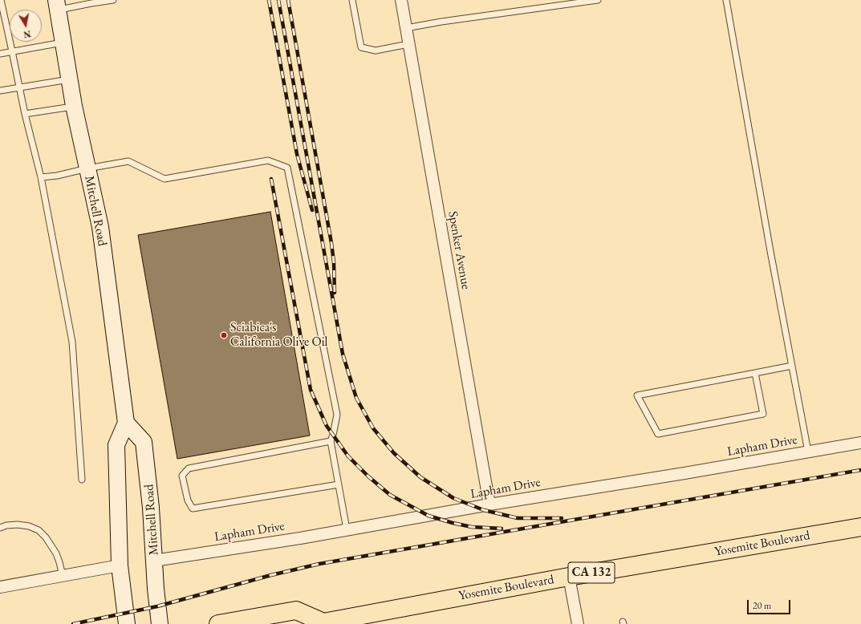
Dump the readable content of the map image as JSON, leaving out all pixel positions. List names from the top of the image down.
{
  "streets": {
    "main road": ["Mitchell Road", "Yosemite Boulevard", "CA 132"],
    "street": ["Spenker Avenue", "Lapham Drive"]
  },
  "crossings": [
    ["Mitchell Road", "Lapham Drive"],
    ["Spenker Avenue", "Lapham Drive"]
  ],
  "places": ["Sciabica's California Olive Oil"],
  "scale_bar": "20 m",
  "north": "bottom"
}
